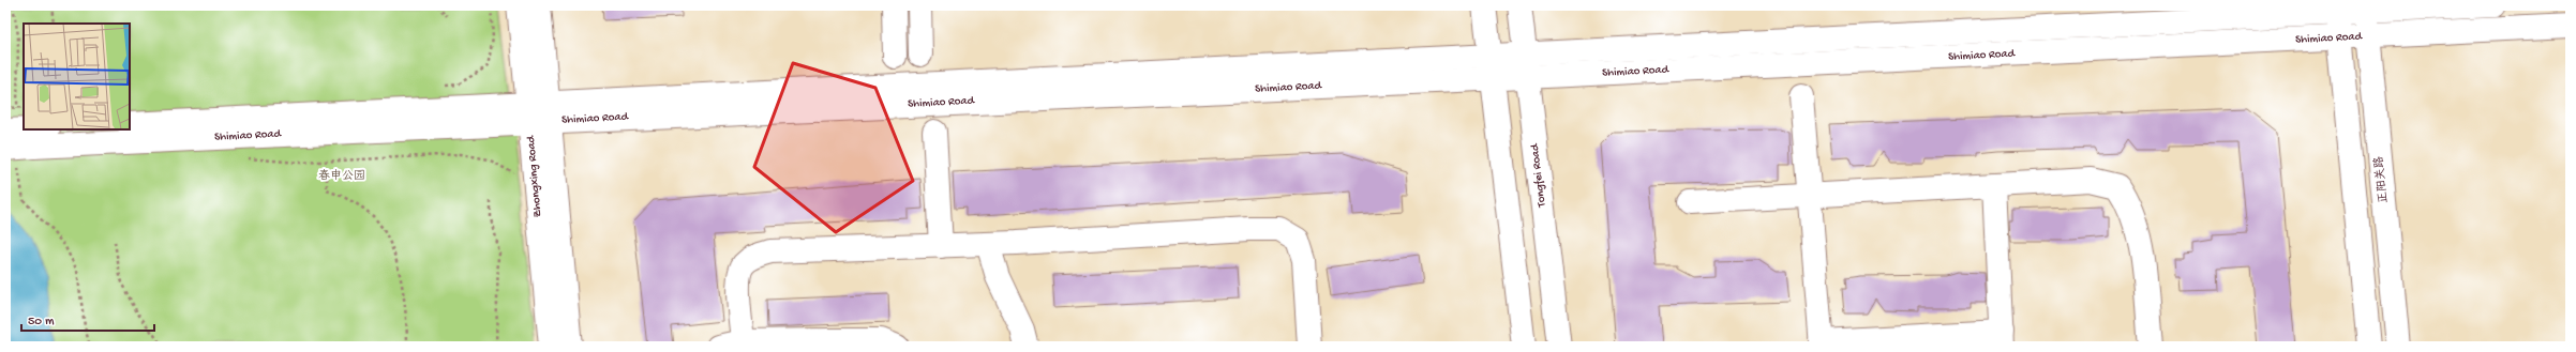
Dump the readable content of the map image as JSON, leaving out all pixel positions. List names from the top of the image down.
{
  "streets": {
    "street": [
      "Shimiao Road",
      "Tongfei Road",
      "Zhongxing Road",
      "正阳关路"
    ]
  },
  "crossings": [
    ["Shimiao Road", "Tongfei Road"],
    ["Shimiao Road", "Zhongxing Road"],
    ["Shimiao Road", "正阳关路"]
  ],
  "parks": ["春申公园"],
  "scale_bar": "50 m"
}
